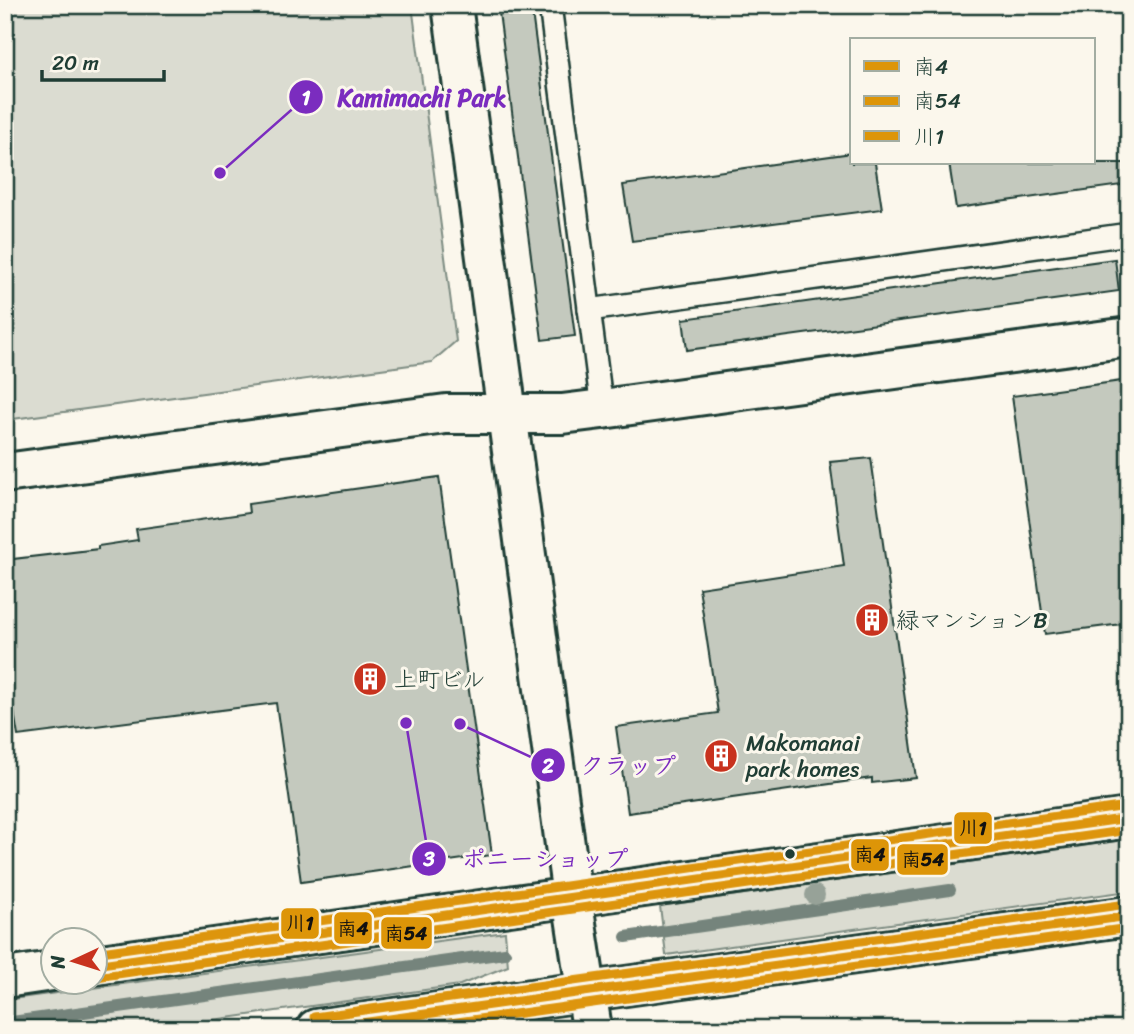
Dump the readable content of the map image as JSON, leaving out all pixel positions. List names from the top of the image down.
{
  "places": {
    "other": ["Kamimachi Park", "ポニーショップ", "クラップ"],
    "building": ["緑マンションB", "上町ビル", "Makomanai park homes"]
  },
  "lines": ["transit line 川1", "transit line 南4", "transit line 南54"],
  "legend": ["南4", "南54", "川1"],
  "scale_bar": "20 m",
  "north": "left"
}
